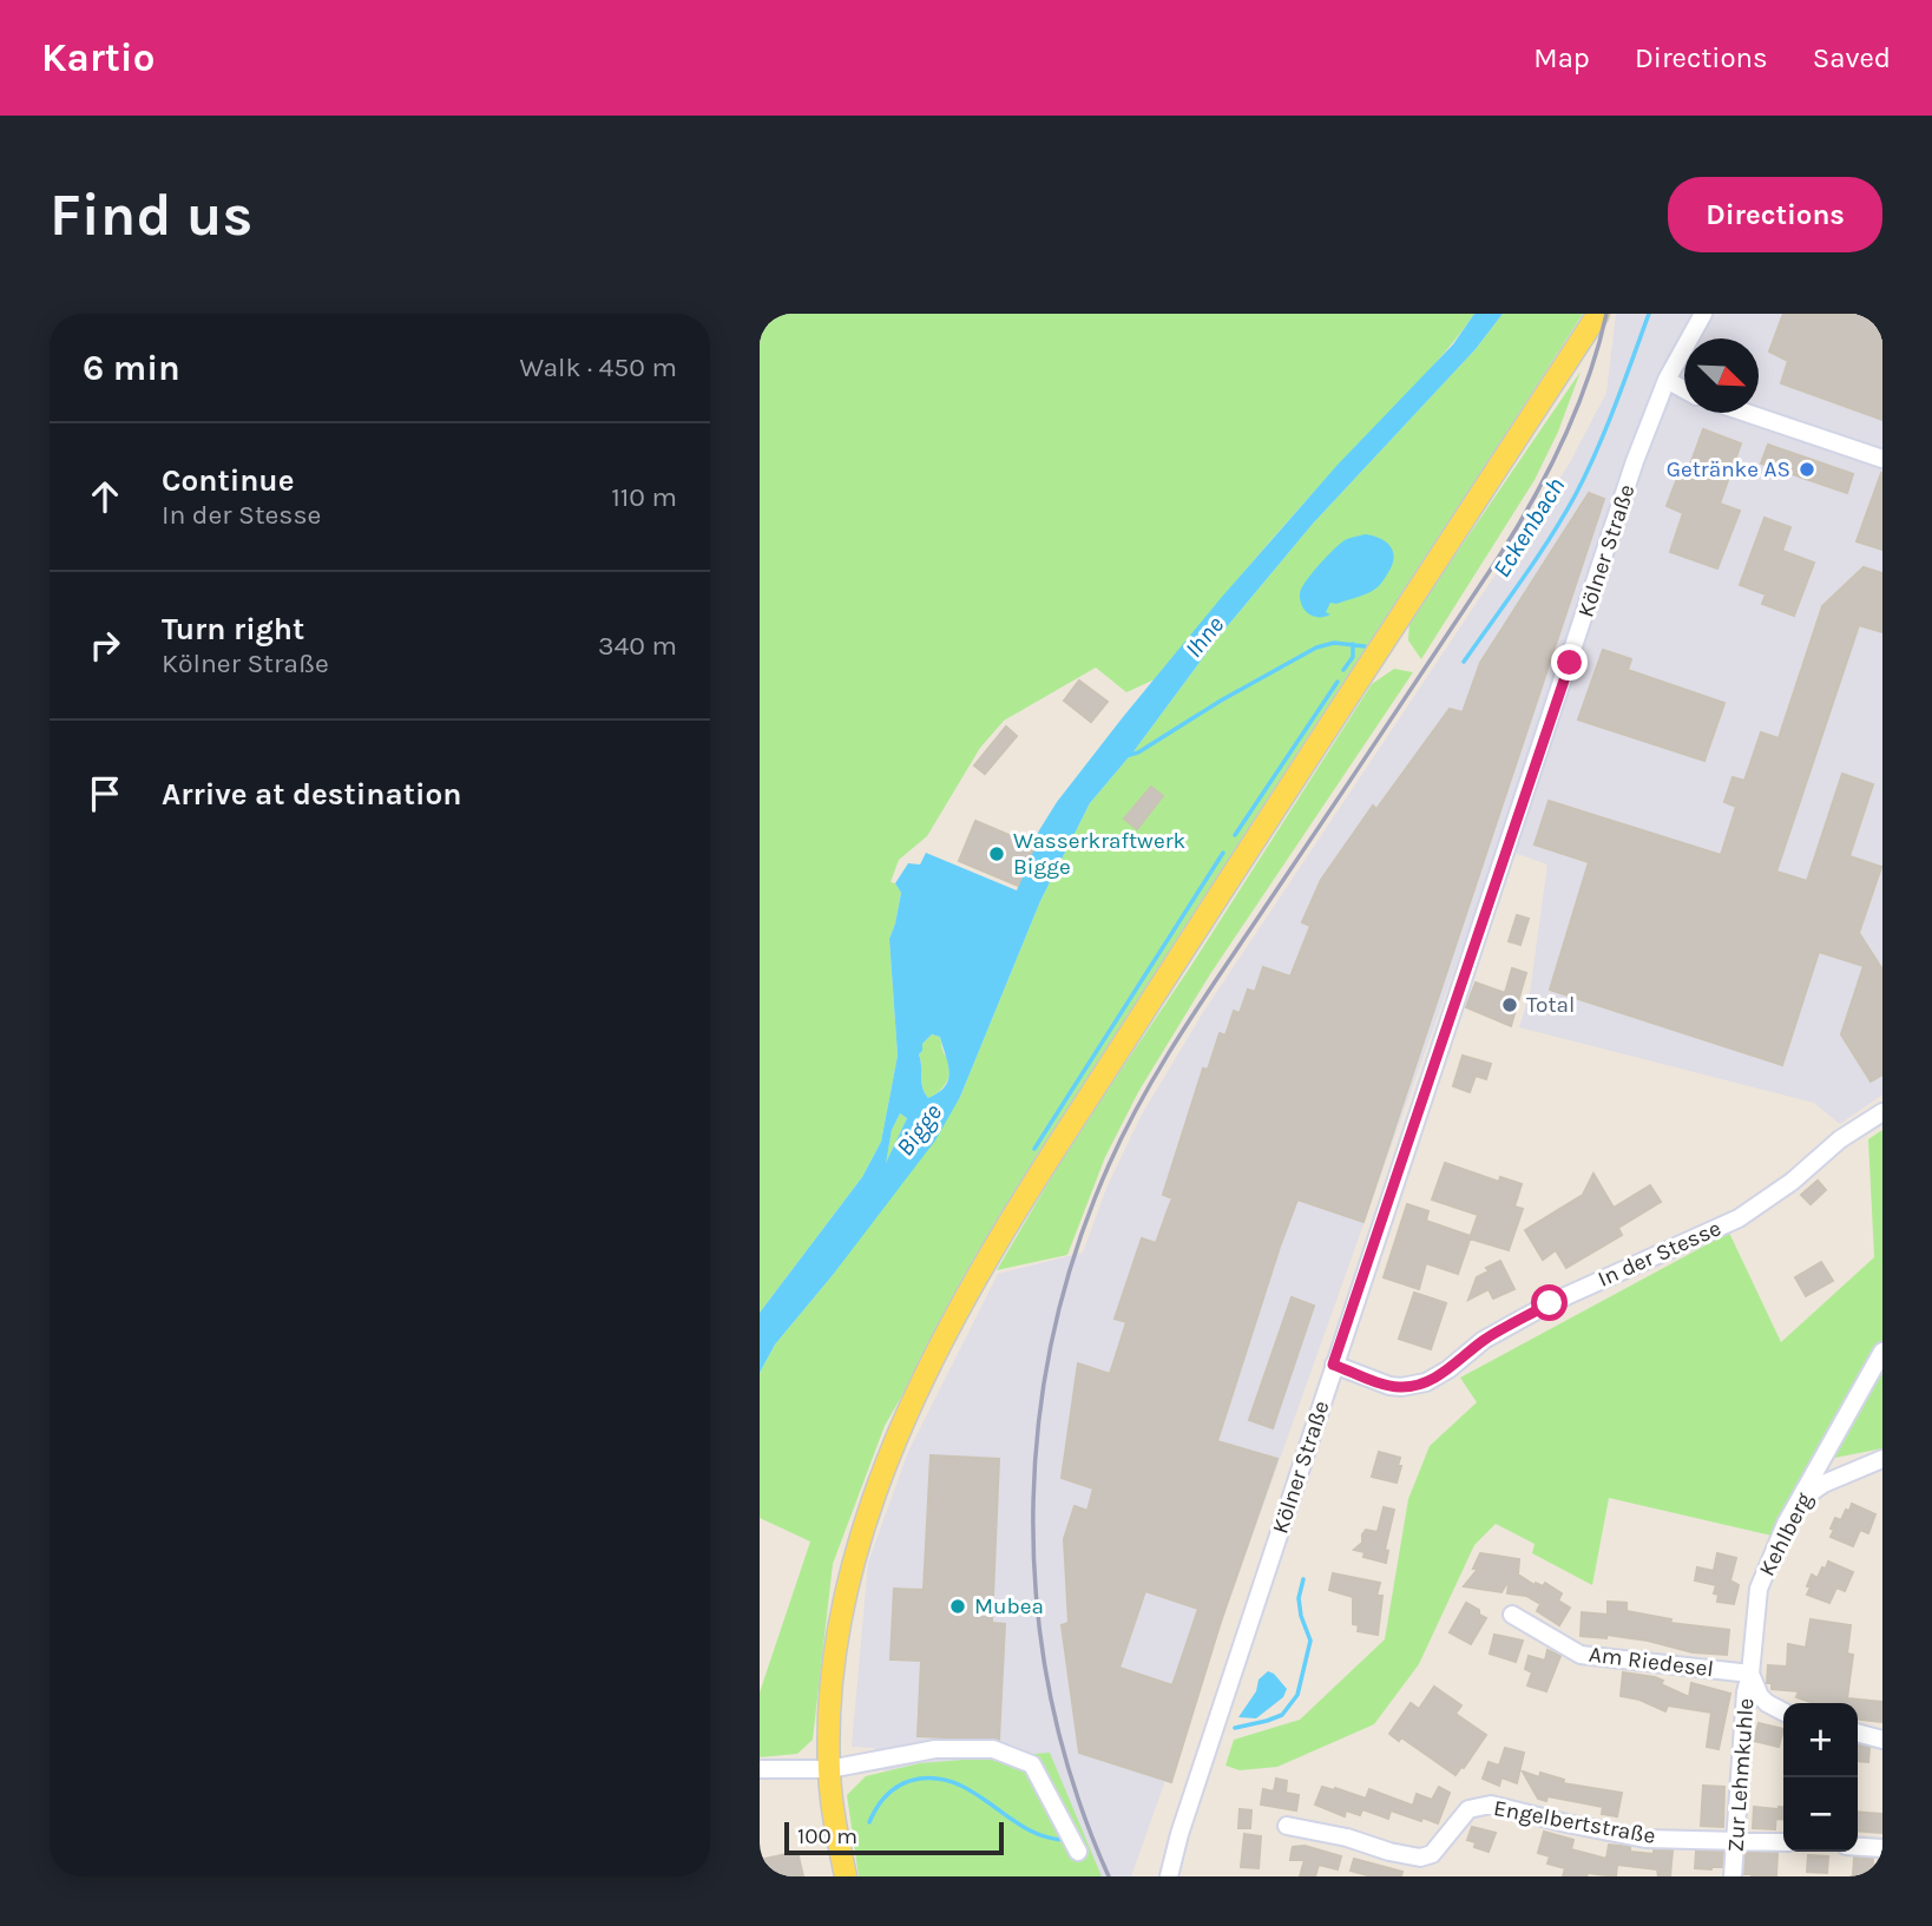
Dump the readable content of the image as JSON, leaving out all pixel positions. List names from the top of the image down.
{
  "streets": {
    "street": [
      "Kölner Straße",
      "In der Stesse",
      "Kehlberg",
      "Am Riedesel",
      "Zur Lehmkuhle",
      "Engelbertstraße"
    ]
  },
  "crossings": [
    ["Kölner Straße", "In der Stesse"],
    ["Kehlberg", "Am Riedesel"],
    ["Kehlberg", "Zur Lehmkuhle"],
    ["Am Riedesel", "Zur Lehmkuhle"],
    ["Zur Lehmkuhle", "Engelbertstraße"]
  ],
  "water": ["Eckenbach", "Ihne", "Bigge"],
  "places": [
    "Getränke AS",
    "Wasserkraftwerk Bigge",
    "Total",
    "Mubea"
  ],
  "scale_bar": "100 m",
  "north": "bottom right",
  "page": {
    "header": "Kartio",
    "nav": ["Map", "Directions", "Saved"],
    "buttons": "Directions",
    "title": "Find us",
    "heading": ["6 min", "Walk · 450 m"],
    "list": [
      ["Continue", "In der Stesse", "110 m"],
      ["Turn right", "Kölner Straße", "340 m"],
      "Arrive at destination"
    ],
    "map_buttons": ["+", "−"],
    "scale": "100 m"
  }
}
